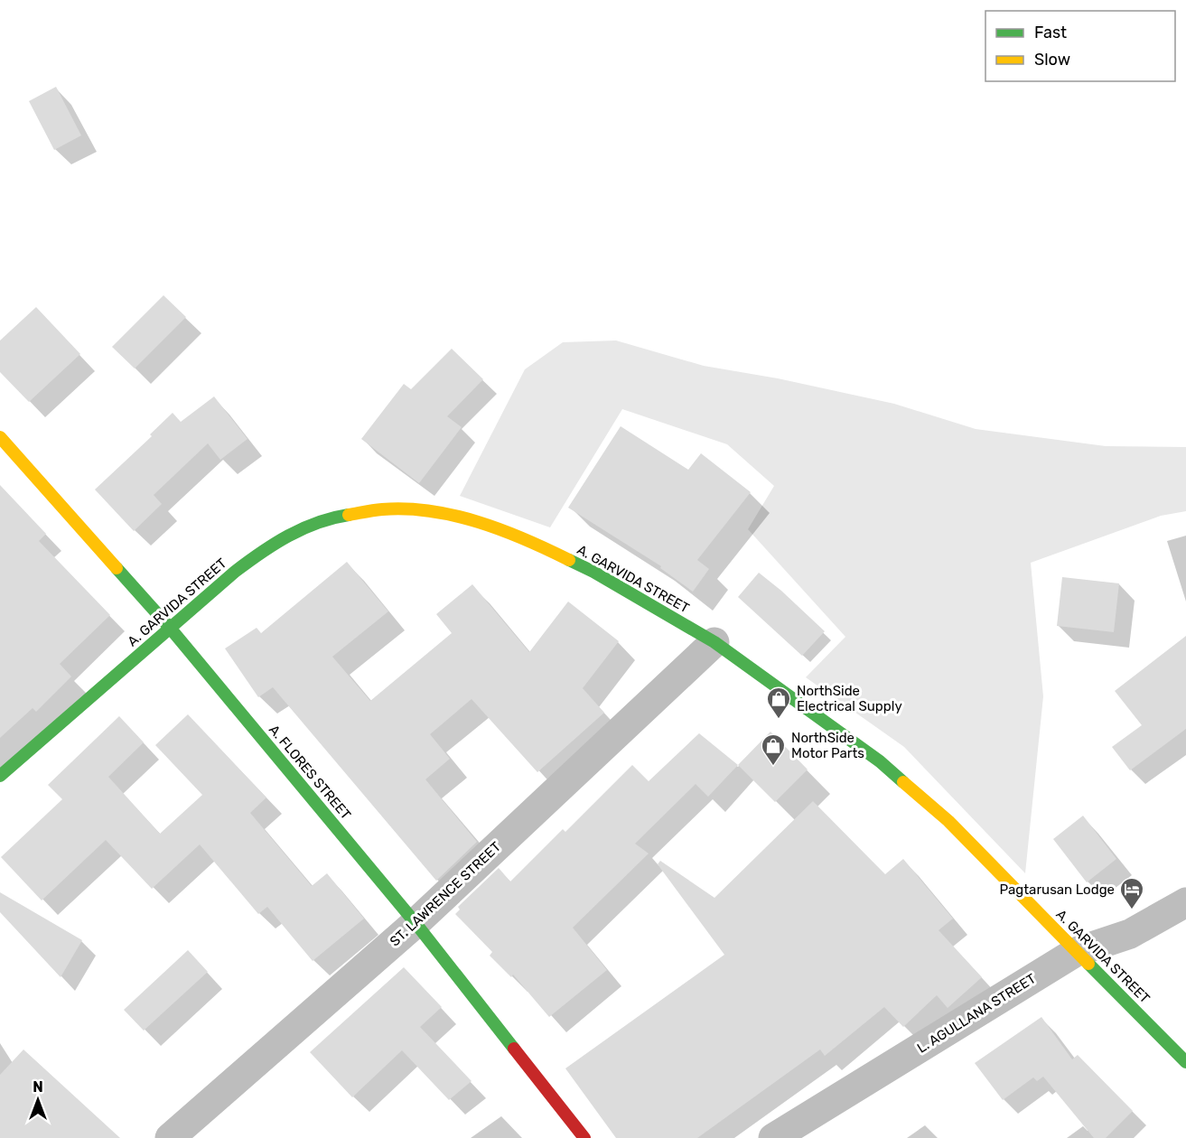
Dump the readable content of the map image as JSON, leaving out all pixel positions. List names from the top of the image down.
{
  "streets": {
    "main road": ["A. GARVIDA STREET", "A. FLORES STREET"],
    "street": ["ST. LAWRENCE STREET", "L. AGULLANA STREET"]
  },
  "crossings": [
    ["A. GARVIDA STREET", "A. FLORES STREET"],
    ["A. GARVIDA STREET", "ST. LAWRENCE STREET"],
    ["A. GARVIDA STREET", "L. AGULLANA STREET"],
    ["A. FLORES STREET", "ST. LAWRENCE STREET"]
  ],
  "places": {
    "shop": ["NorthSide Electrical Supply", "NorthSide Motor Parts"],
    "hotel": ["Pagtarusan Lodge"]
  },
  "legend": ["Fast", "Slow"],
  "north": "top"
}
